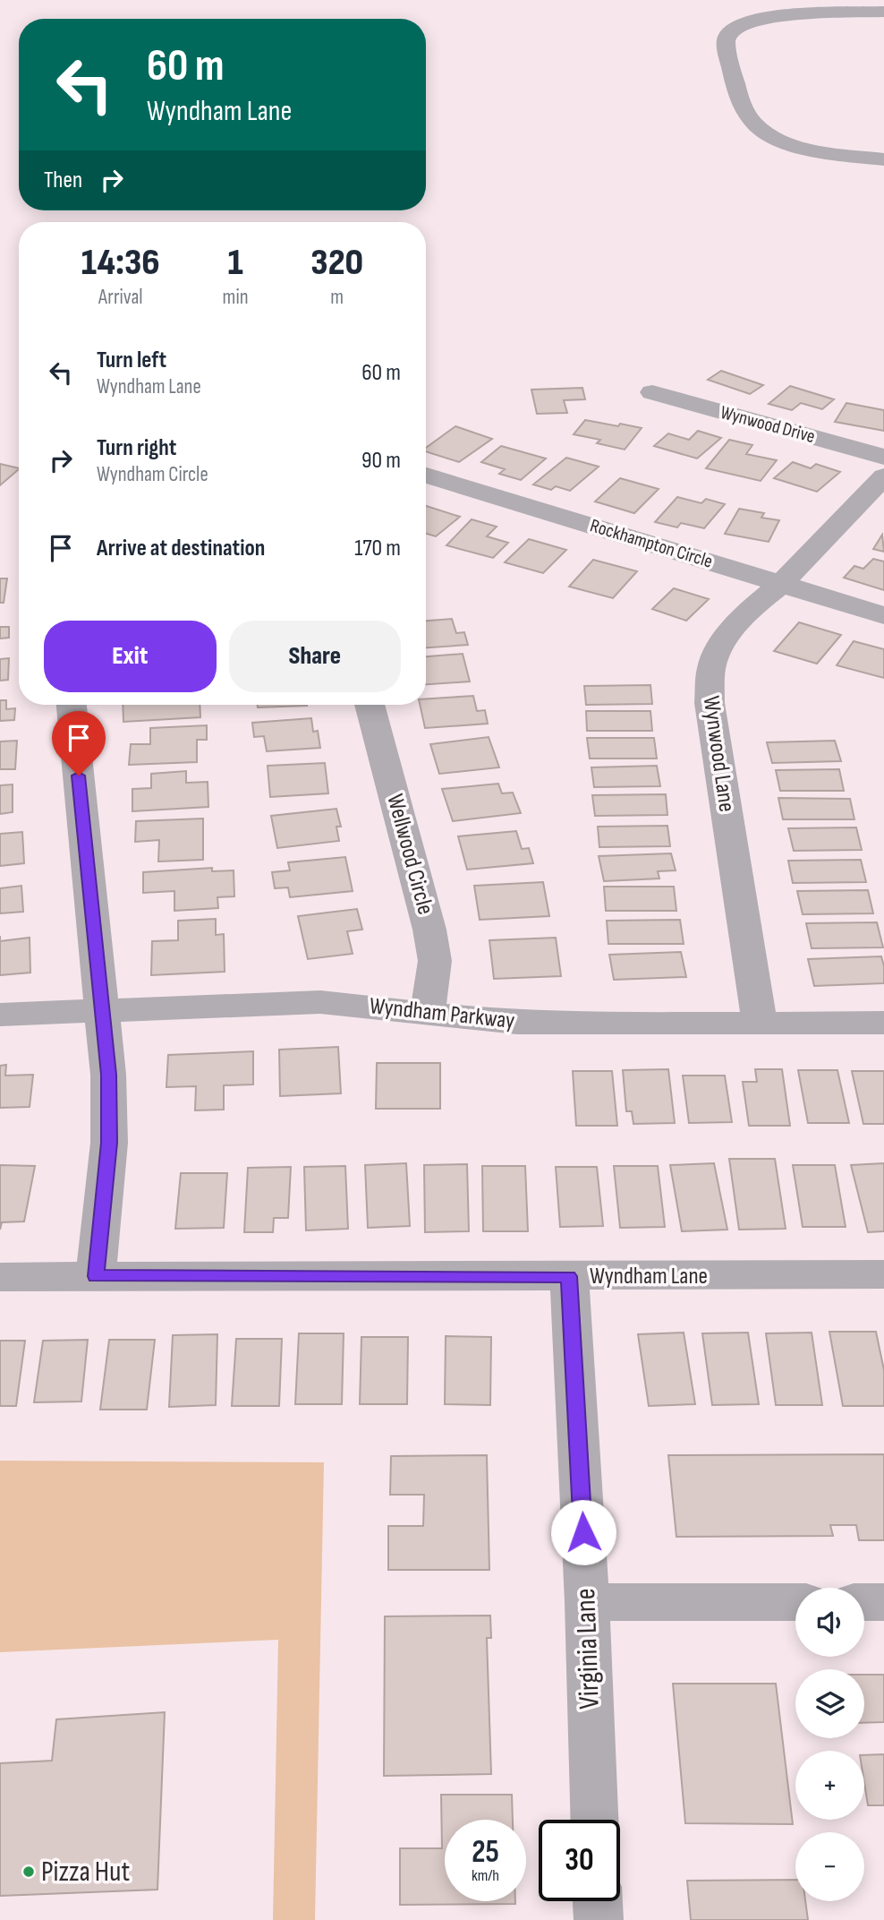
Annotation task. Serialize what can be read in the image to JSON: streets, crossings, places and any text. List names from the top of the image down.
{
  "streets": {
    "street": [
      "Wynwood Drive",
      "Rockhampton Circle",
      "Wynwood Lane",
      "Wellwood Circle",
      "Wyndham Parkway",
      "Wyndham Lane",
      "Virginia Lane"
    ]
  },
  "crossings": [
    ["Rockhampton Circle", "Wynwood Lane"],
    ["Wynwood Lane", "Wyndham Parkway"],
    ["Wellwood Circle", "Wyndham Parkway"],
    ["Wyndham Lane", "Virginia Lane"]
  ],
  "places": ["Pizza Hut"],
  "page": {
    "turn": ["60 m", "Wyndham Lane"],
    "then": "Then",
    "eta": [
      "14:36",
      "Arrival",
      "1",
      "min",
      "320",
      "m"
    ],
    "list": [
      {
        "name": "Turn left",
        "note": "Wyndham Lane",
        "value": "60 m"
      },
      {
        "name": "Turn right",
        "note": "Wyndham Circle",
        "value": "90 m"
      },
      {
        "name": "Arrive at destination",
        "value": "170 m"
      }
    ],
    "buttons": ["Exit", "Share"],
    "map_buttons": ["+", "−"],
    "speed": "25 km/h",
    "limit": "30"
  }
}
